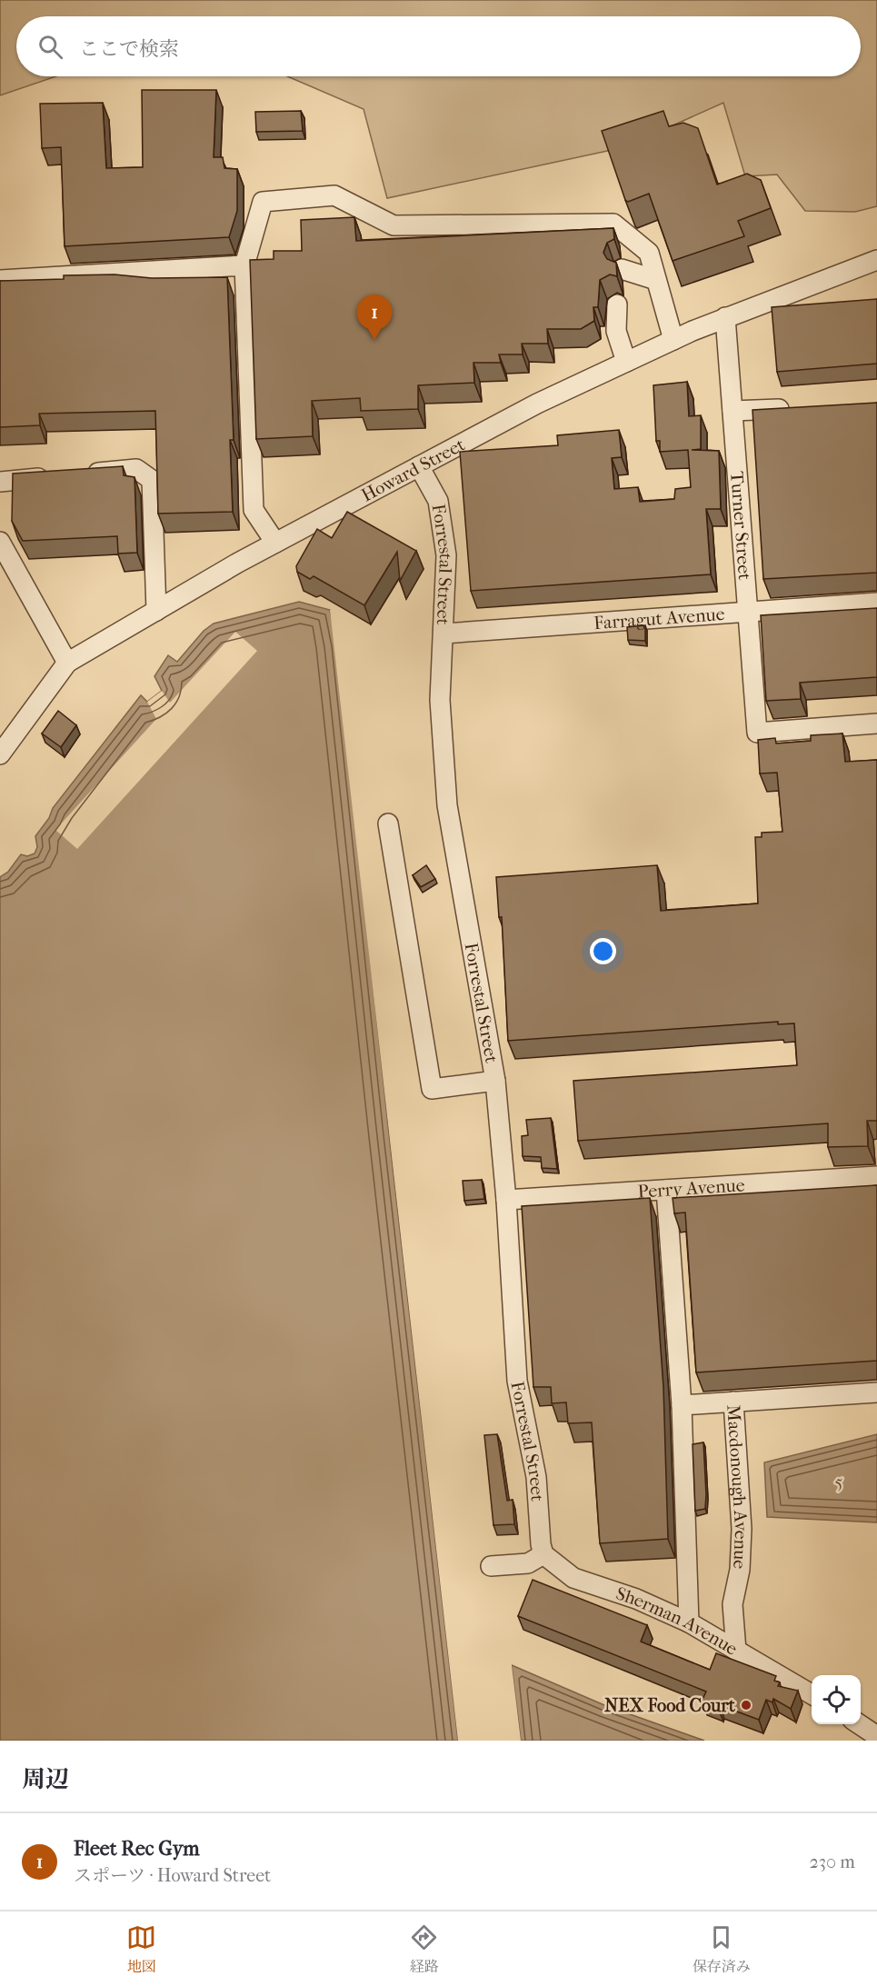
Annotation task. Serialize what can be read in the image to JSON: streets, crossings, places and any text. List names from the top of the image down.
{
  "streets": {
    "street": [
      "Howard Street",
      "Turner Street",
      "Forrestal Street",
      "Farragut Avenue",
      "Perry Avenue",
      "Macdonough Avenue",
      "Sherman Avenue"
    ]
  },
  "crossings": [
    ["Howard Street", "Turner Street"],
    ["Howard Street", "Forrestal Street"],
    ["Turner Street", "Farragut Avenue"],
    ["Forrestal Street", "Farragut Avenue"],
    ["Forrestal Street", "Perry Avenue"],
    ["Forrestal Street", "Sherman Avenue"],
    ["Macdonough Avenue", "Sherman Avenue"]
  ],
  "water": ["5"],
  "places": ["NEX Food Court"],
  "page": {
    "search": "ここで検索",
    "pins": "1",
    "heading": "周辺",
    "list": [
      {
        "mark": "1",
        "name": "Fleet Rec Gym",
        "note": "スポーツ · Howard Street",
        "value": "230 m"
      }
    ],
    "nav": ["地図", "経路", "保存済み"]
  }
}
